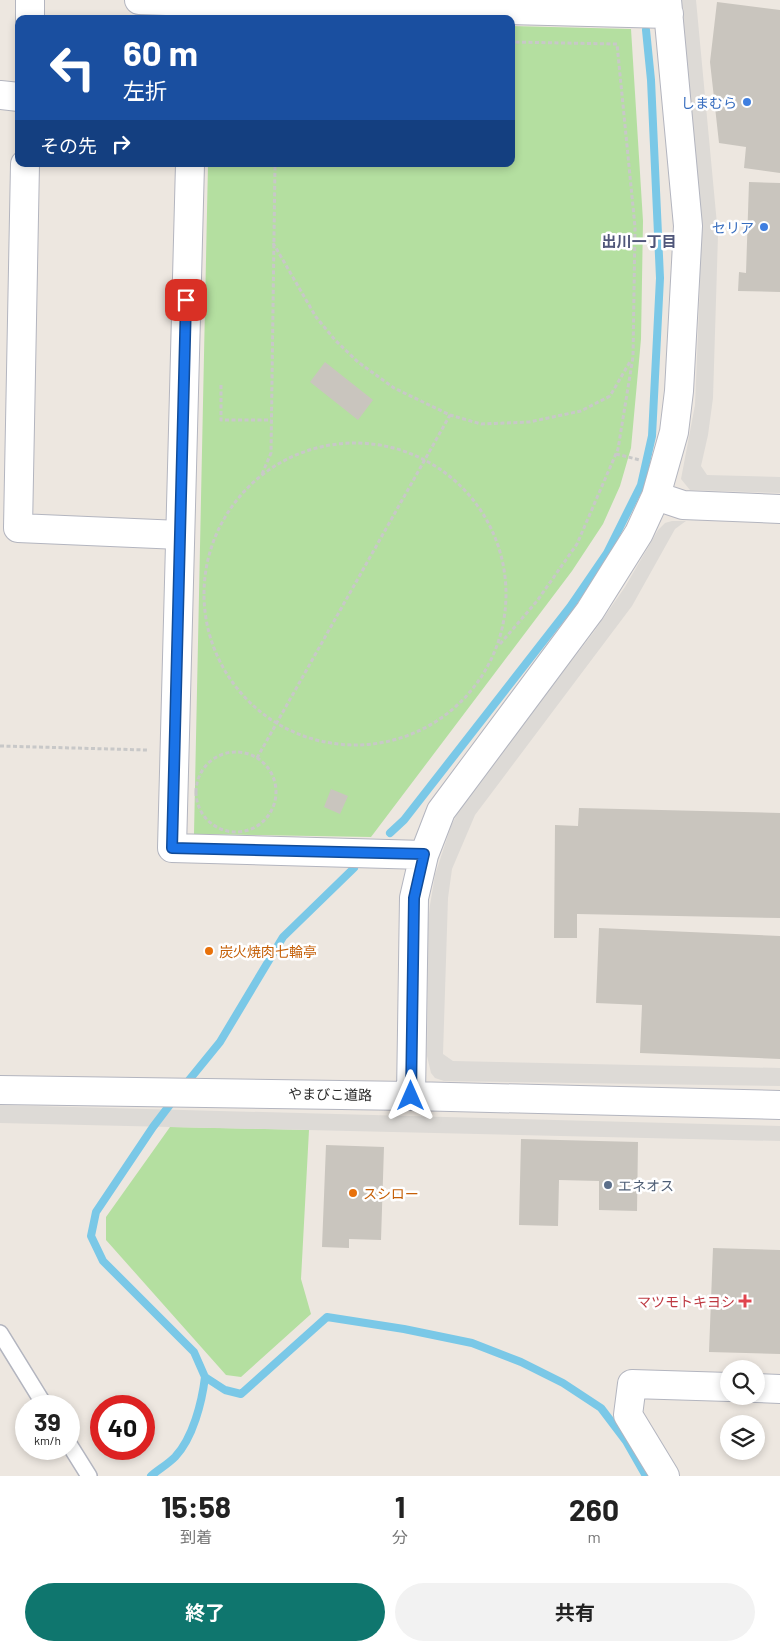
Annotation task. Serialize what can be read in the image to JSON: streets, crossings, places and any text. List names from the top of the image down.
{
  "streets": {
    "street": ["やまびこ道路"]
  },
  "districts": ["出川一丁目"],
  "places": {
    "other": [
      "しまむら",
      "セリア",
      "炭火焼肉七輪亭",
      "エネオス",
      "スシロー"
    ],
    "health": ["マツモトキヨシ"]
  },
  "page": {
    "turn": ["60 m", "左折"],
    "then": "その先",
    "speed": "39 km/h",
    "limit": "40",
    "eta": [
      "15:58",
      "到着",
      "1",
      "分",
      "260",
      "m"
    ],
    "buttons": ["終了", "共有"]
  }
}
